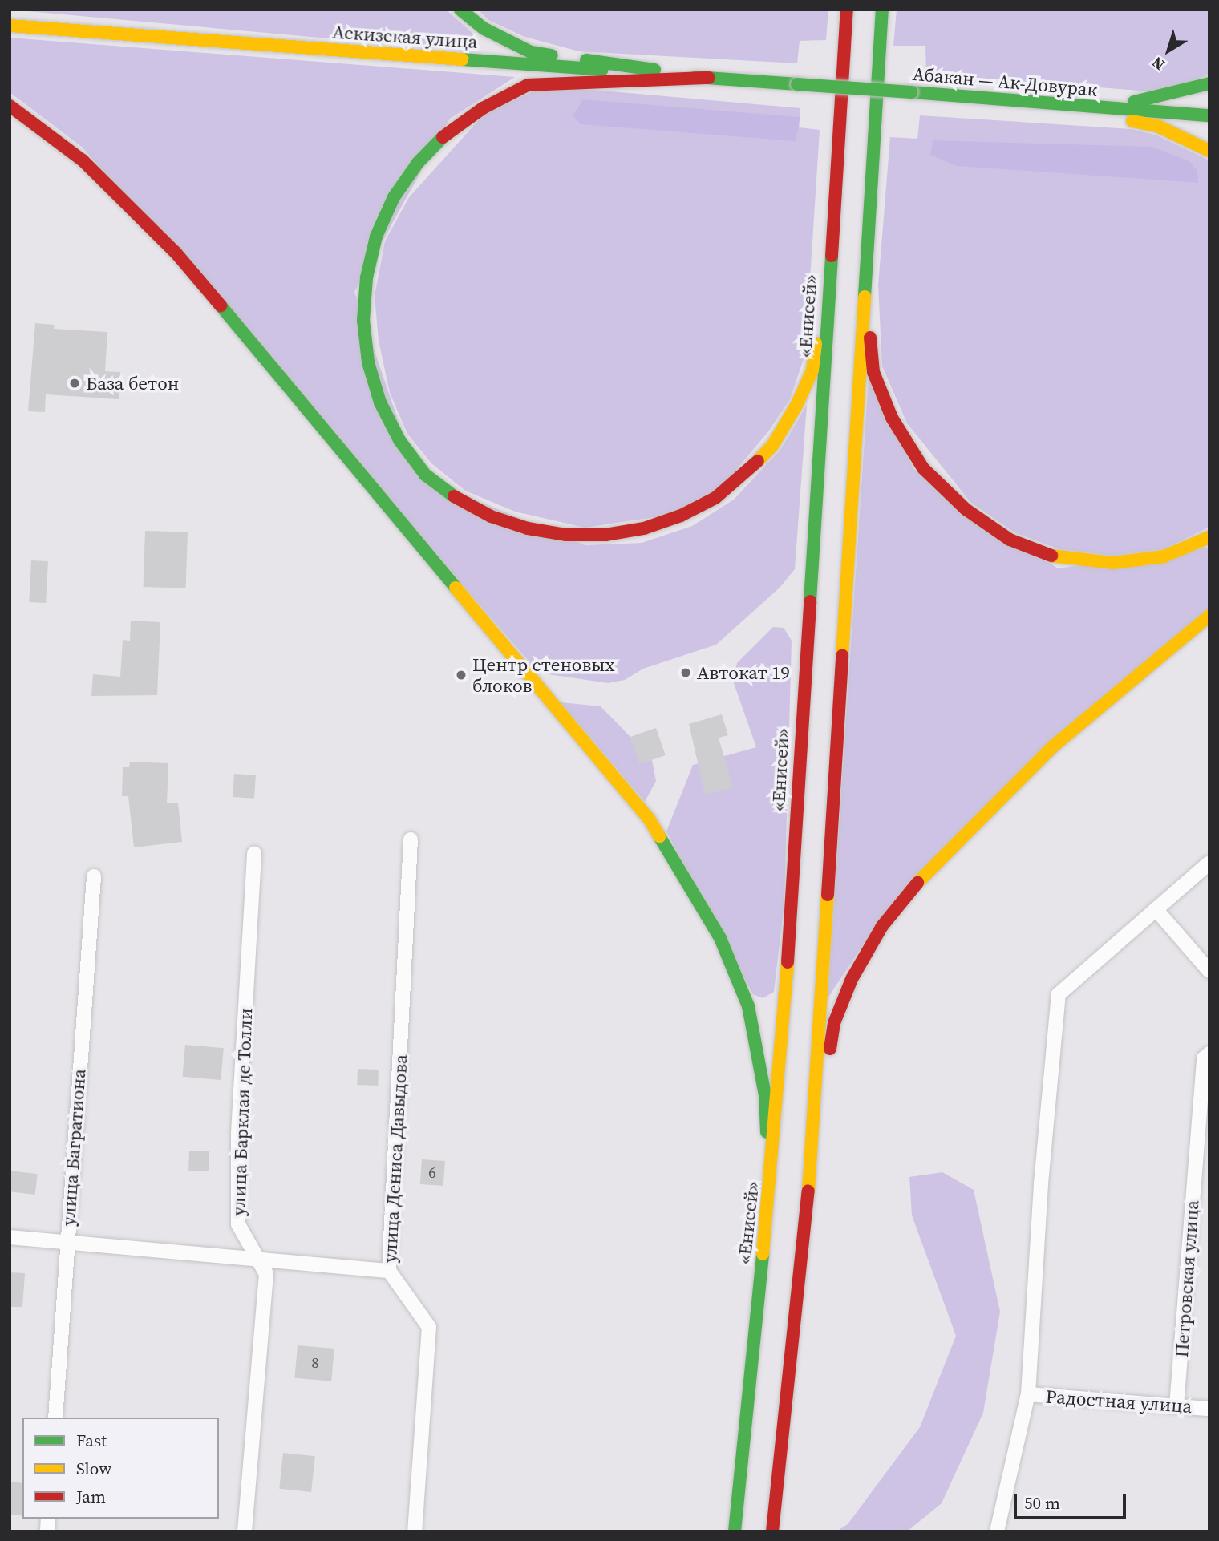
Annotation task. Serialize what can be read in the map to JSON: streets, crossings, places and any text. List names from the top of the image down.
{
  "streets": {
    "main road": ["Аскизская улица", "Абакан — Ак-Довурак", "«Енисей»"],
    "street": [
      "улица Барклая де Толли",
      "улица Багратиона",
      "улица Дениса Давыдова",
      "Петровская улица",
      "Радостная улица"
    ]
  },
  "crossings": [
    ["Аскизская улица", "Абакан — Ак-Довурак"],
    ["Петровская улица", "Радостная улица"]
  ],
  "places": ["База бетон", "Автокат 19", "Центр стеновых блоков"],
  "house_numbers": ["6", "8"],
  "legend": ["Fast", "Slow", "Jam"],
  "scale_bar": "50 m",
  "north": "bottom left"
}
